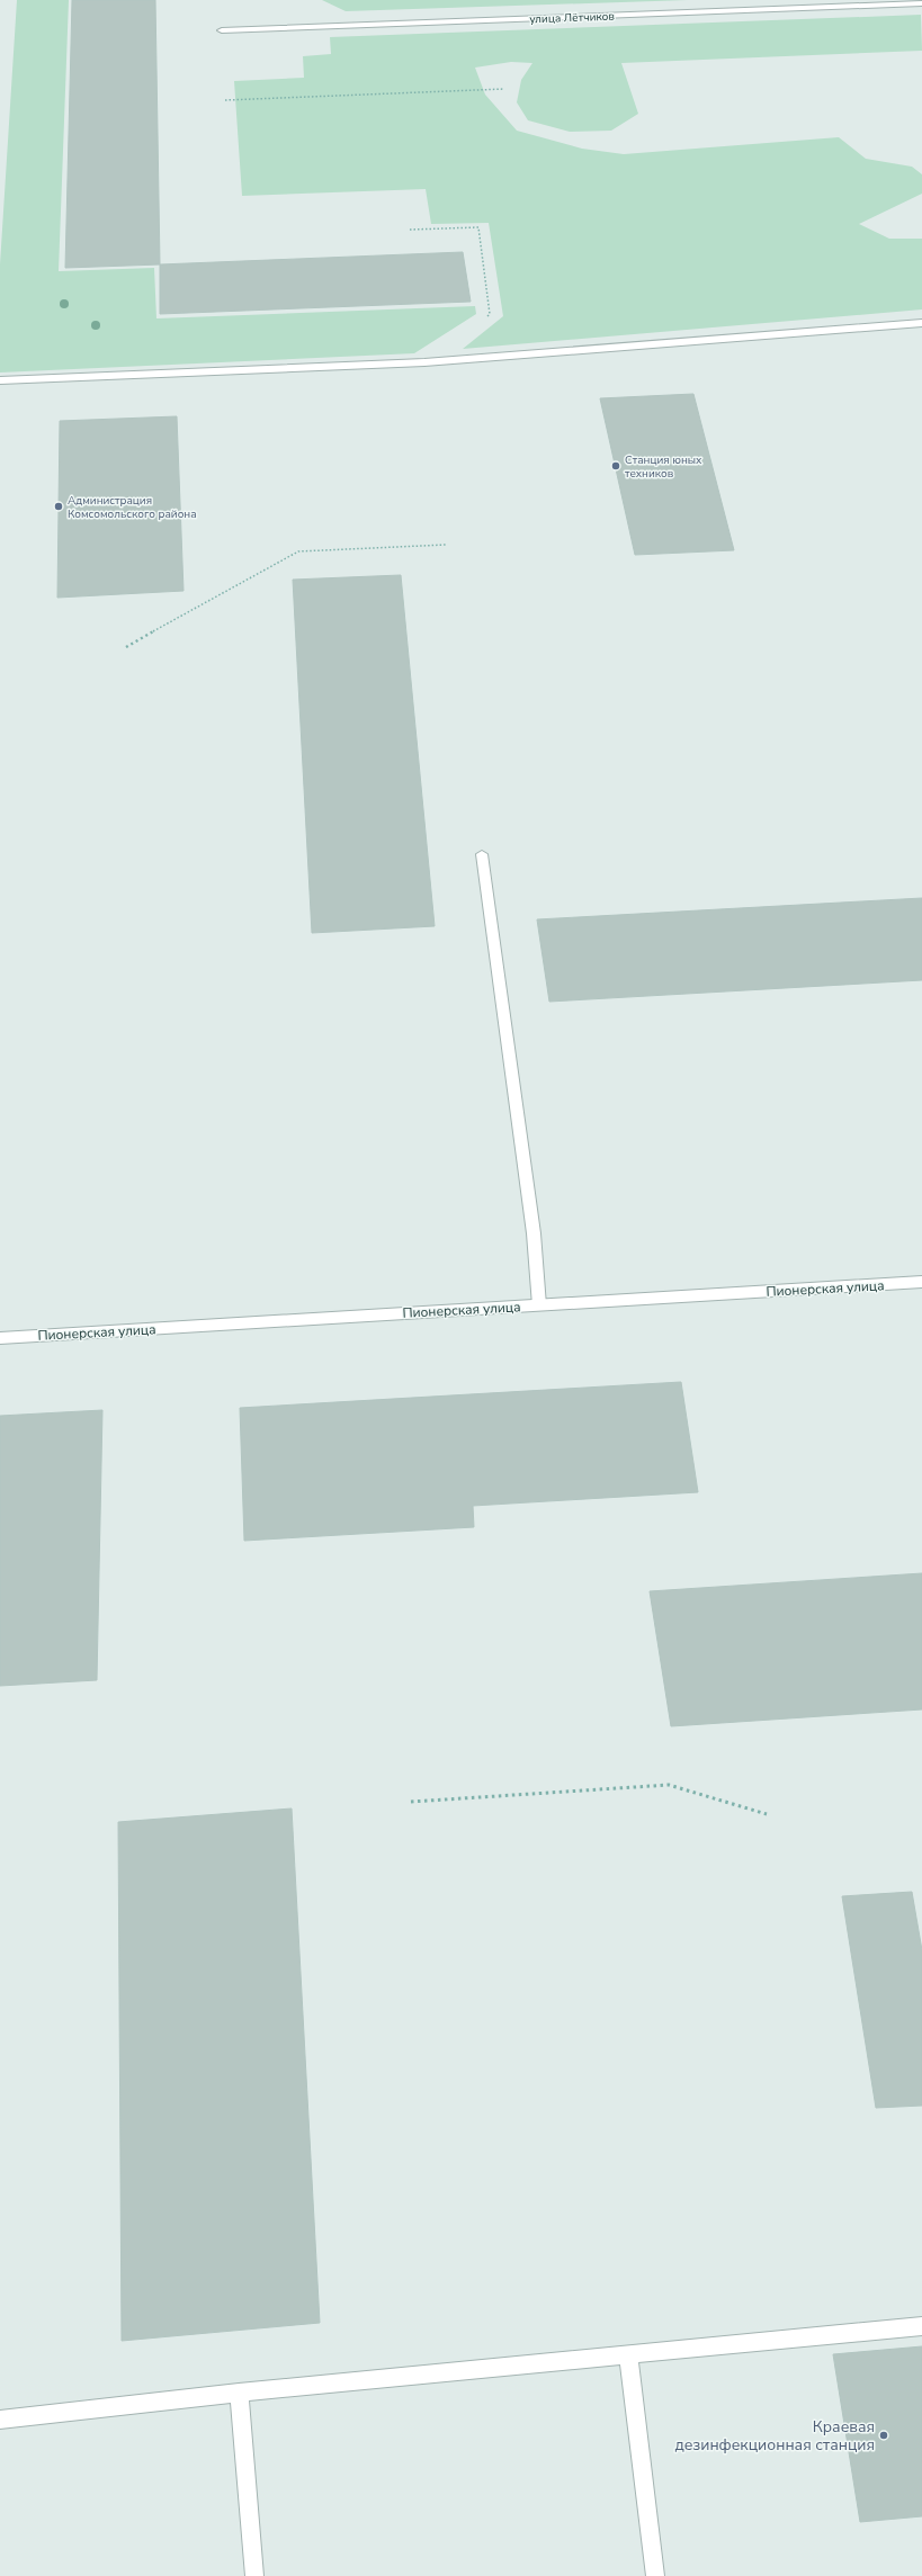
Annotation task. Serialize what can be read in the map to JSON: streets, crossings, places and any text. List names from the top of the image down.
{
  "streets": {
    "street": ["улица Лётчиков", "Пионерская улица"]
  },
  "places": ["Станция юных техников", "Администрация Комсомольского района", "Краевая дезинфекционная станция"]
}
